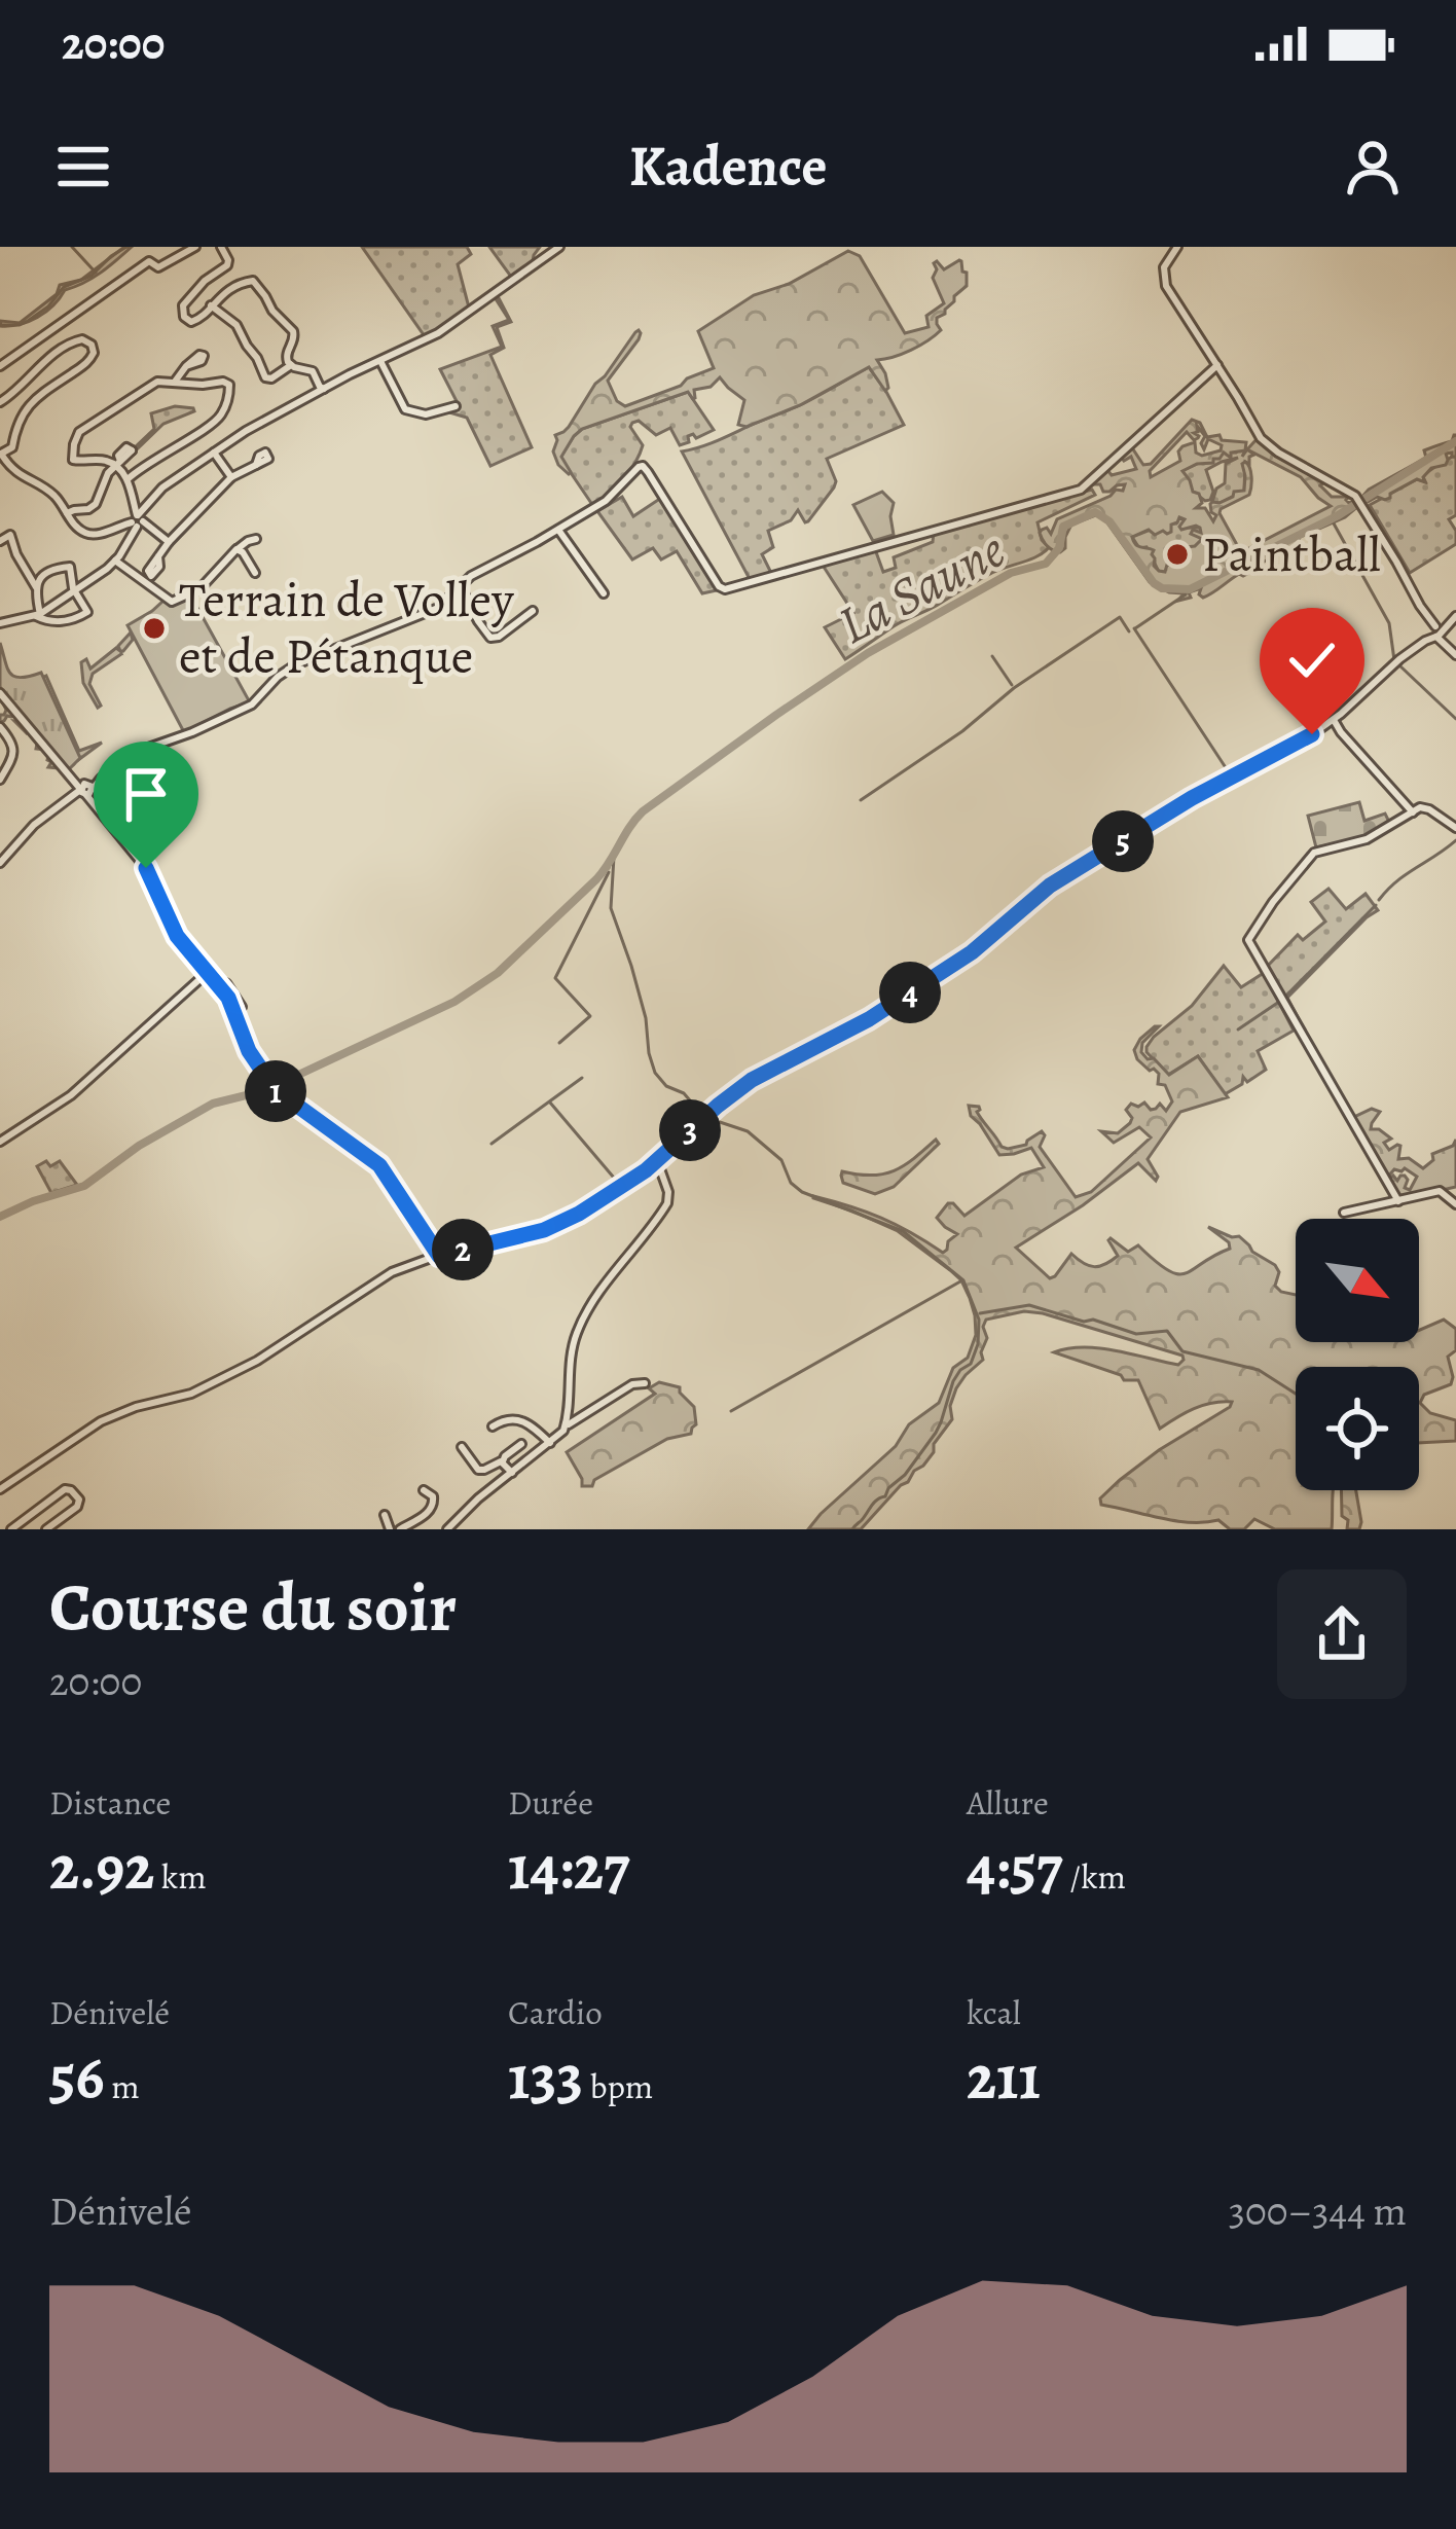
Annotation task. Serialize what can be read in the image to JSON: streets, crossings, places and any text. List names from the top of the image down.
{
  "water": ["La Saune"],
  "places": ["Paintball", "Terrain de Volley et de Pétanque"],
  "north": "bottom right",
  "page": {
    "status": "20:00",
    "header": "Kadence",
    "pins": [
      "5",
      "4",
      "1",
      "3",
      "2"
    ],
    "heading": ["Course du soir", "20:00"],
    "stats": [
      ["Distance", "2.92 km"],
      ["Durée", "14:27"],
      ["Allure", "4:57 /km"],
      ["Dénivelé", "56 m"],
      ["Cardio", "133 bpm"],
      ["kcal", "211"]
    ],
    "chart": ["Dénivelé", "300–344 m"]
  }
}
